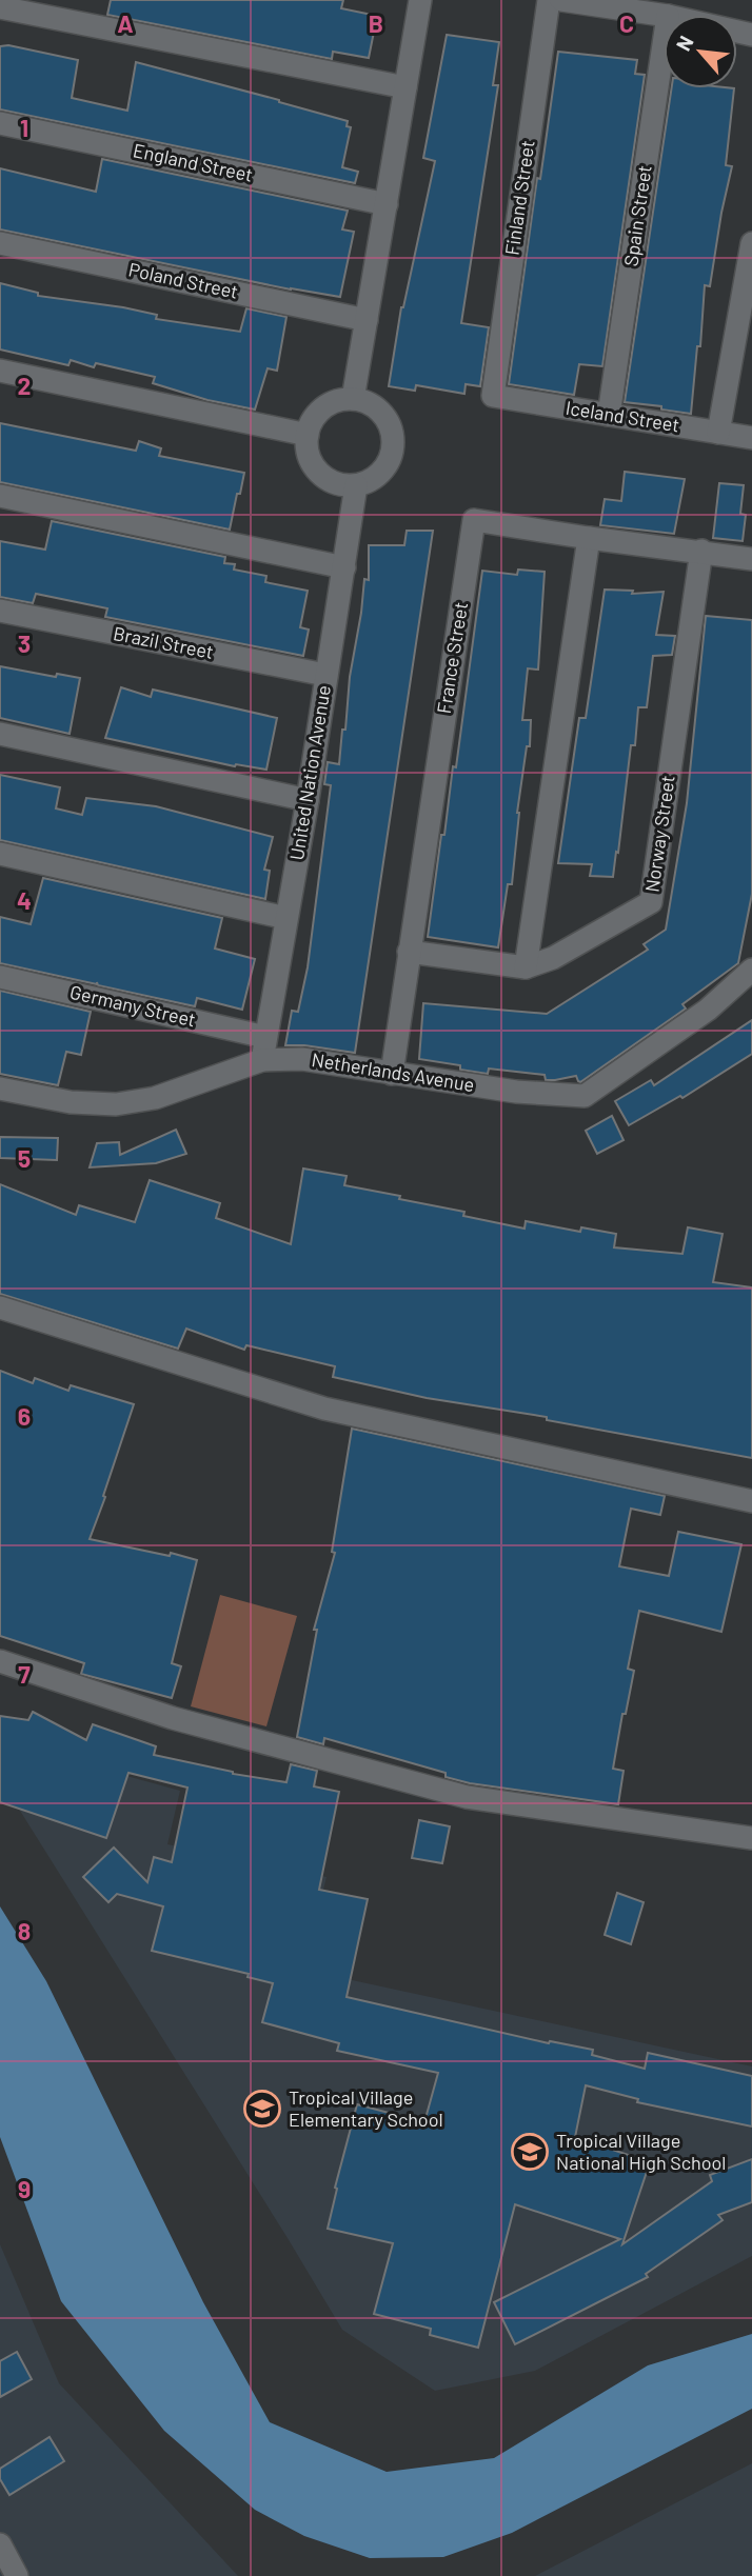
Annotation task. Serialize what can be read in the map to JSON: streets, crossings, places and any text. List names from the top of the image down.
{
  "streets": {
    "street": [
      "England Street",
      "Finland Street",
      "Spain Street",
      "Poland Street",
      "Iceland Street",
      "Brazil Street",
      "France Street",
      "United Nation Avenue",
      "Norway Street",
      "Germany Street",
      "Netherlands Avenue"
    ]
  },
  "crossings": [
    ["Finland Street", "Iceland Street"],
    ["Spain Street", "Iceland Street"],
    ["Brazil Street", "United Nation Avenue"],
    ["France Street", "Norway Street"],
    ["France Street", "Netherlands Avenue"],
    ["United Nation Avenue", "Germany Street"],
    ["United Nation Avenue", "Netherlands Avenue"]
  ],
  "places": {
    "school or university": ["Tropical Village Elementary School", "Tropical Village National High School"]
  },
  "north": "top left",
  "grid": {
    "columns": ["A", "B", "C"],
    "rows": [
      "1",
      "2",
      "3",
      "4",
      "5",
      "6",
      "7",
      "8",
      "9"
    ]
  }
}
